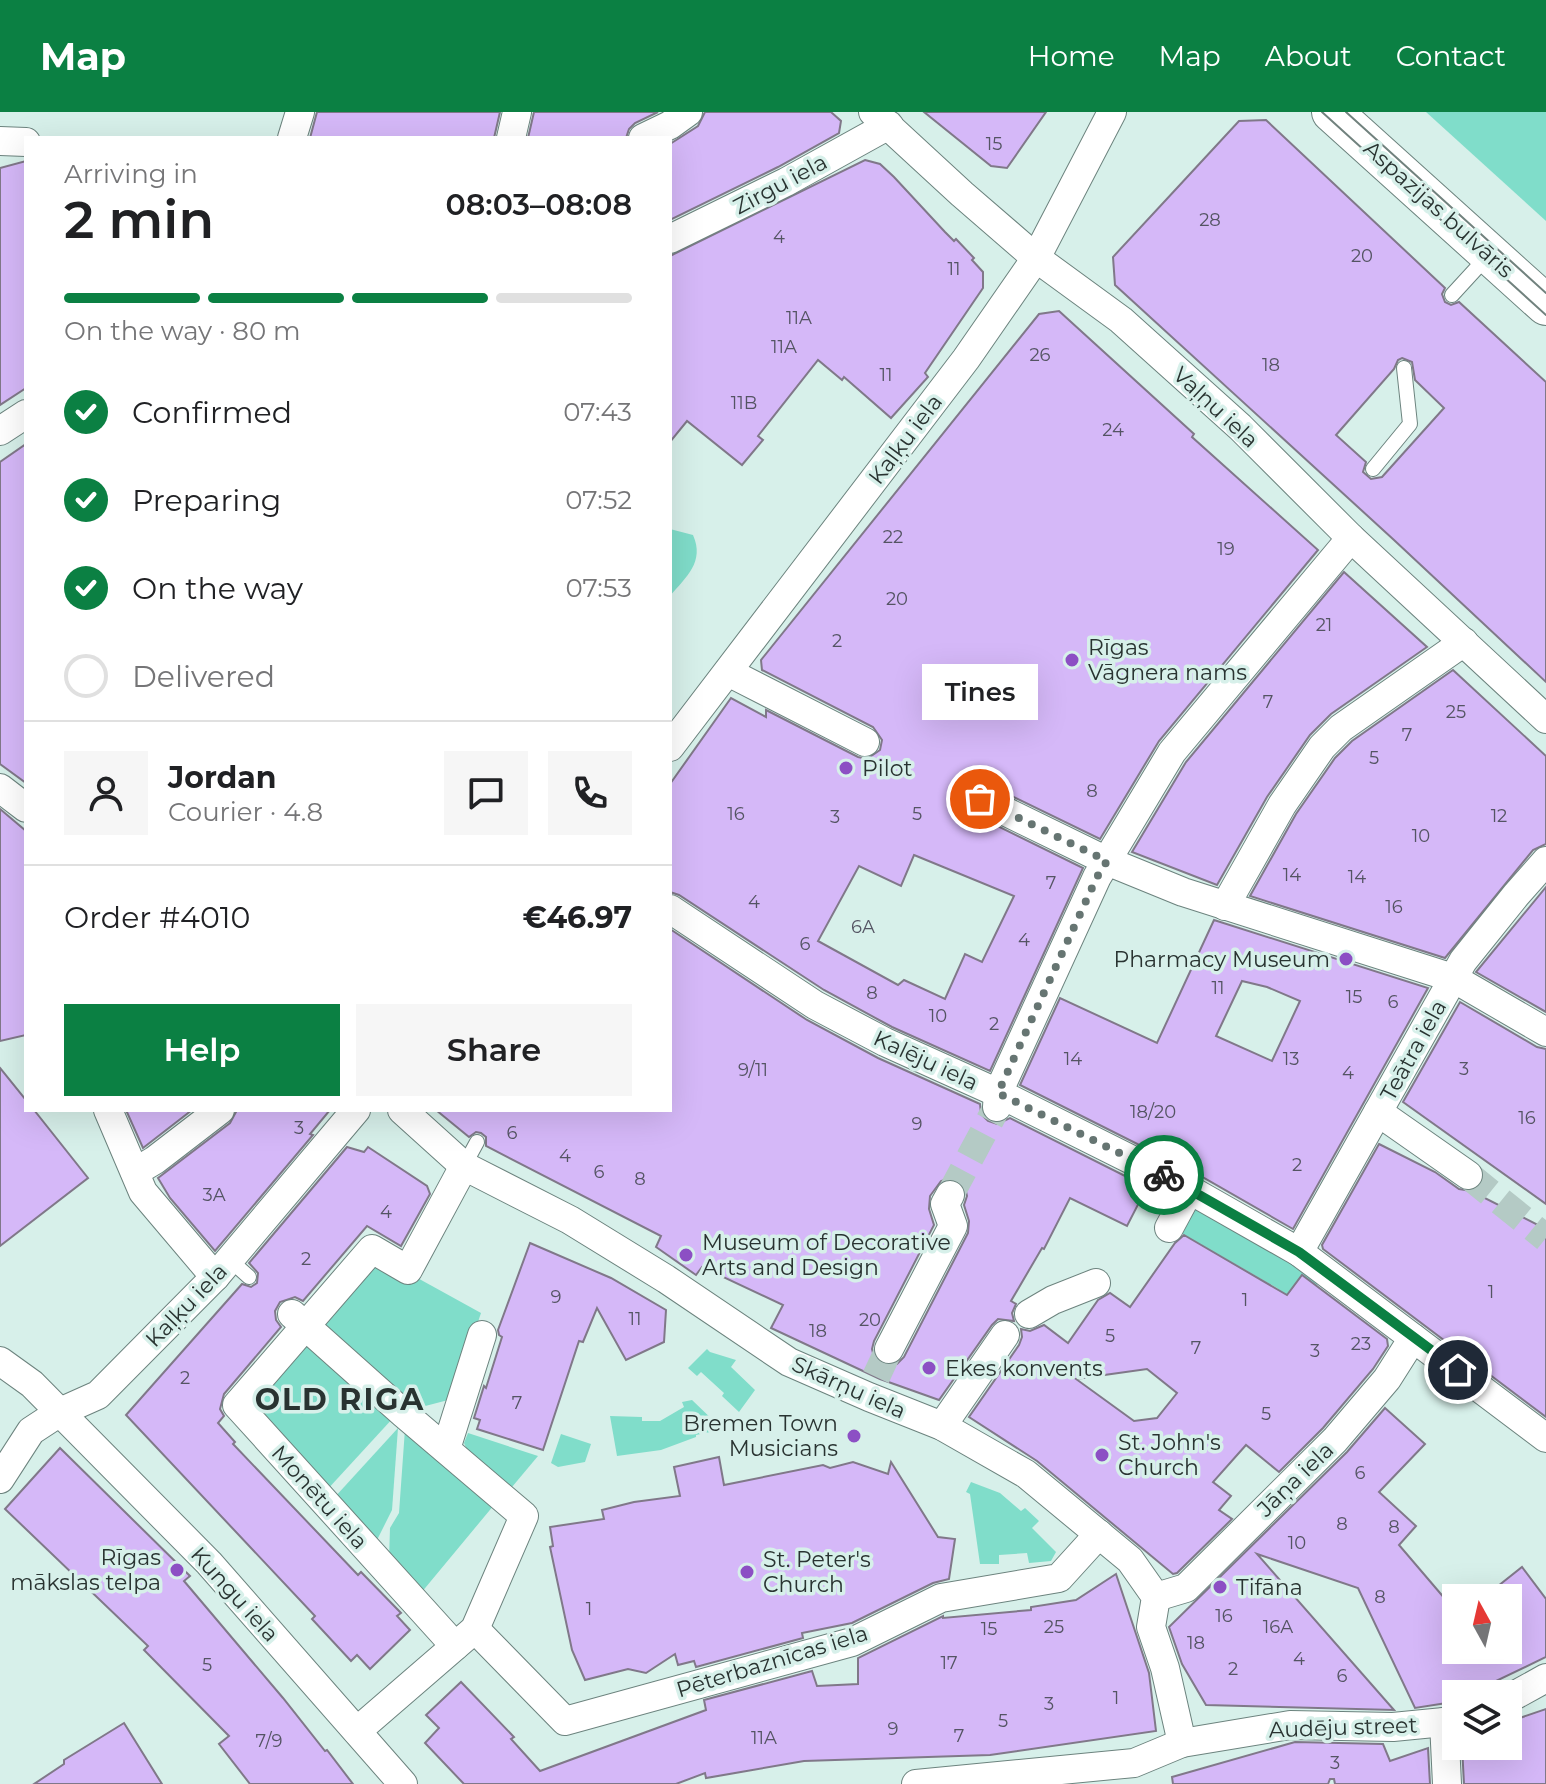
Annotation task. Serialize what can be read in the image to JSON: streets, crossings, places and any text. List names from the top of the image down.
{
  "streets": {
    "street": [
      "Zirgu iela",
      "Aspazijas bulvāris",
      "Vaļņu iela",
      "Kaļķu iela",
      "Teātra iela",
      "Kalēju iela",
      "Skārņu iela",
      "Jāņa iela",
      "Monētu iela",
      "Kungu iela",
      "Pēterbaznīcas iela",
      "Audēju street"
    ]
  },
  "crossings": [
    ["Zirgu iela", "Vaļņu iela"],
    ["Vaļņu iela", "Kaļķu iela"],
    ["Kaļķu iela", "Kungu iela"],
    ["Teātra iela", "Kalēju iela"],
    ["Kalēju iela", "Jāņa iela"],
    ["Skārņu iela", "Jāņa iela"],
    ["Skārņu iela", "Monētu iela"],
    ["Skārņu iela", "Pēterbaznīcas iela"],
    ["Monētu iela", "Pēterbaznīcas iela"]
  ],
  "districts": ["OLD RIGA"],
  "places": [
    "Rīgas Vāgnera nams",
    "Pilot",
    "Tines",
    "Pharmacy Museum",
    "Museum of Decorative Arts and Design",
    "Ekes konvents",
    "Bremen Town Musicians",
    "St. John's Church",
    "Rīgas mākslas telpa",
    "St. Peter's Church",
    "Tifāna"
  ],
  "house_numbers": [
    "15",
    "28",
    "4",
    "20",
    "11",
    "11A",
    "11A",
    "26",
    "18",
    "11",
    "11B",
    "24",
    "22",
    "19",
    "20",
    "21",
    "2",
    "7",
    "25",
    "7",
    "5",
    "8",
    "16",
    "5",
    "12",
    "3",
    "10",
    "14",
    "14",
    "7",
    "4",
    "16",
    "6A",
    "4",
    "6",
    "11",
    "8",
    "15",
    "6",
    "10",
    "2",
    "14",
    "13",
    "3",
    "9/11",
    "4",
    "18/20",
    "16",
    "9",
    "3",
    "6",
    "4",
    "2",
    "6",
    "8",
    "3A",
    "4",
    "2",
    "1",
    "9",
    "1",
    "11",
    "20",
    "18",
    "5",
    "23",
    "7",
    "3",
    "2",
    "7",
    "5",
    "6",
    "8",
    "8",
    "10",
    "8",
    "1",
    "16",
    "25",
    "16A",
    "15",
    "18",
    "4",
    "17",
    "5",
    "2",
    "6",
    "1",
    "3",
    "5",
    "9",
    "7",
    "11A",
    "7/9",
    "3"
  ],
  "north": "top",
  "page": {
    "header": "Map",
    "nav": [
      "Home",
      "Map",
      "About",
      "Contact"
    ],
    "heading": ["2 min", "Arriving in", "08:03–08:08"],
    "panel": [
      "Jordan",
      "Courier · 4.8",
      "Order #4010",
      "€46.97"
    ],
    "bar": "On the way · 80 m",
    "list": [
      ["Confirmed", "07:43"],
      ["Preparing", "07:52"],
      ["On the way", "07:53"],
      "Delivered"
    ],
    "bubble": "Tines",
    "buttons": ["Help", "Share"]
  }
}
